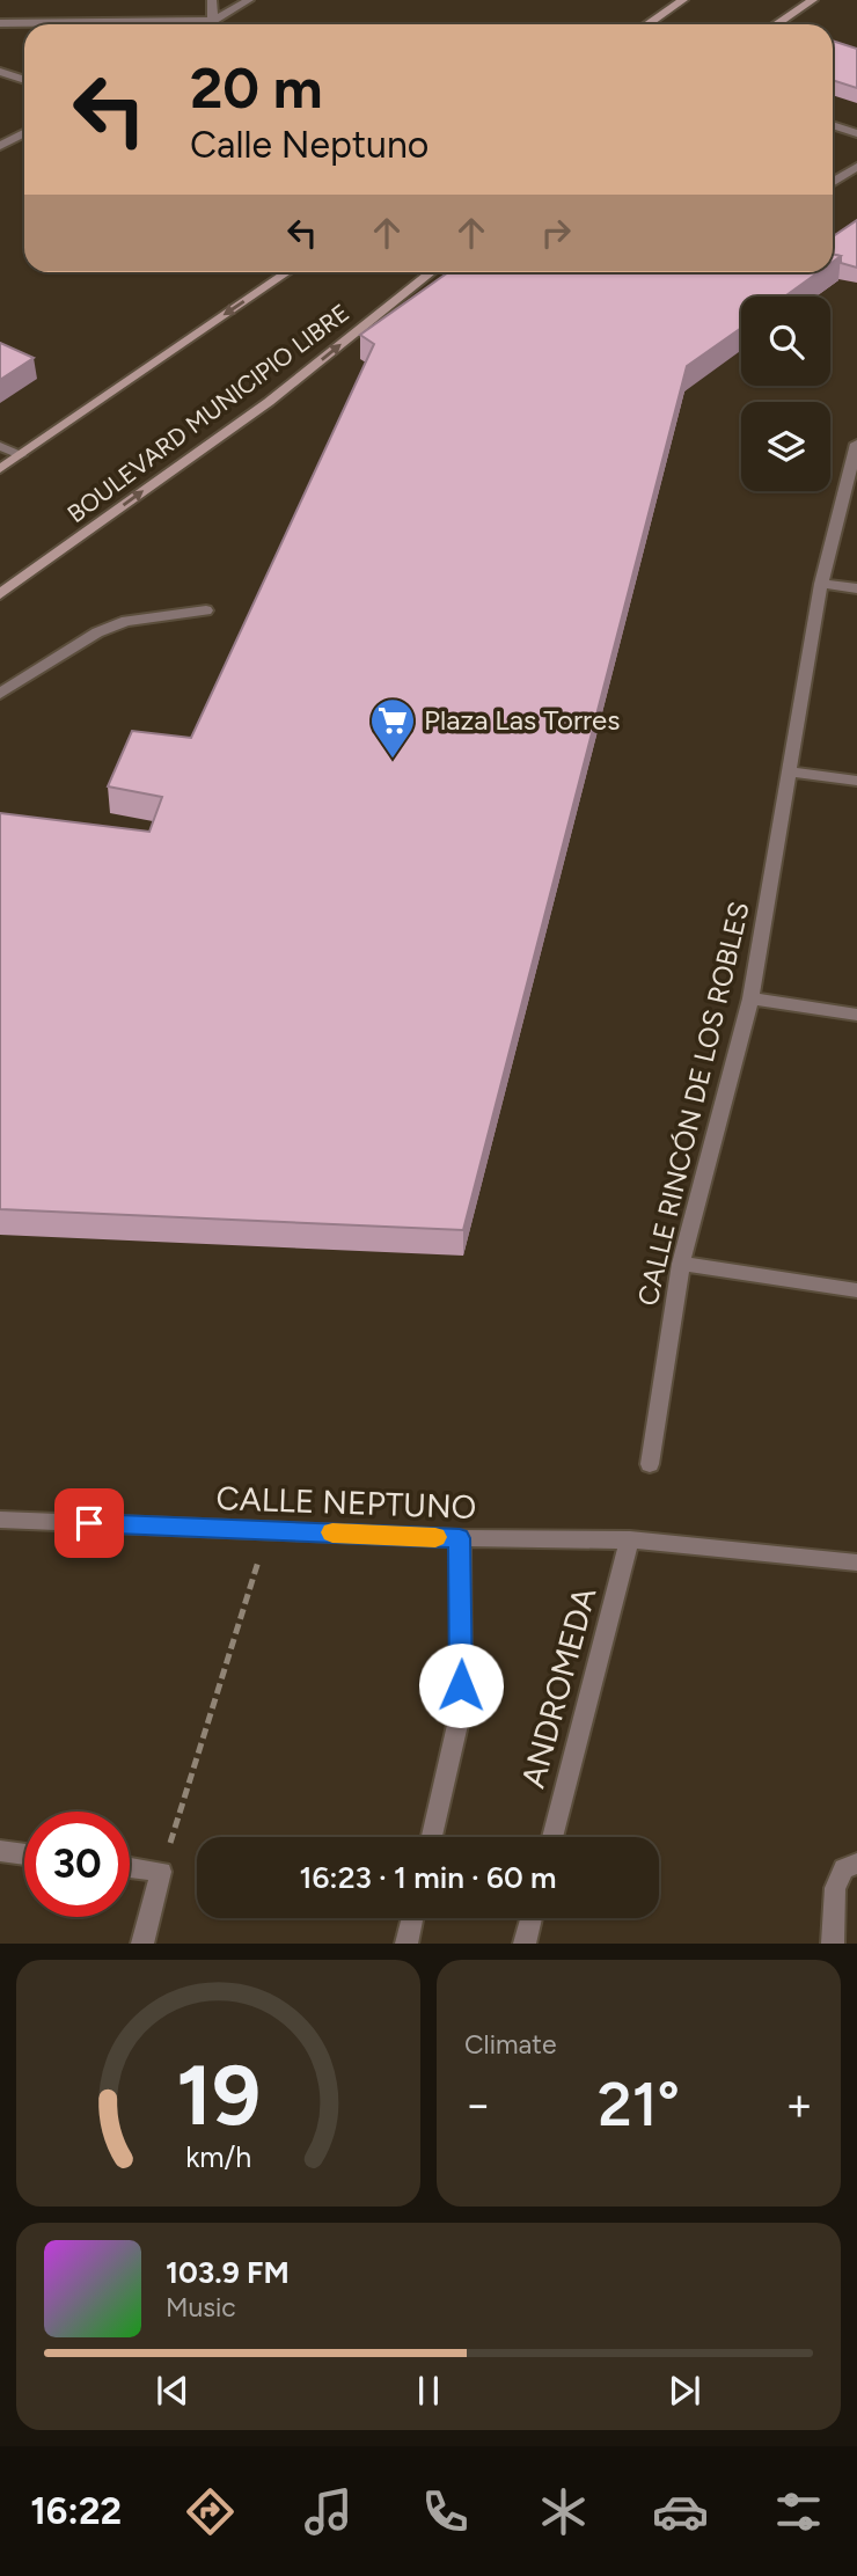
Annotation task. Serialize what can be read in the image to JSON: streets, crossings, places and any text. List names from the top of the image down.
{
  "streets": {
    "main road": ["BOULEVARD MUNICIPIO LIBRE"],
    "street": ["CALLE RINCÓN DE LOS ROBLES", "CALLE NEPTUNO", "ANDROMEDA"]
  },
  "crossings": [
    ["CALLE NEPTUNO", "ANDROMEDA"]
  ],
  "places": {
    "supermarket": ["Plaza Las Torres"]
  },
  "page": {
    "turn": ["20 m", "Calle Neptuno"],
    "limit": "30",
    "trip": "16:23 · 1 min · 60 m",
    "tile": "Climate",
    "heat": ["−", "21°", "+"],
    "song": ["103.9 FM", "Music"],
    "tabs": "16:22",
    "gauge": ["19", "km/h"]
  }
}
